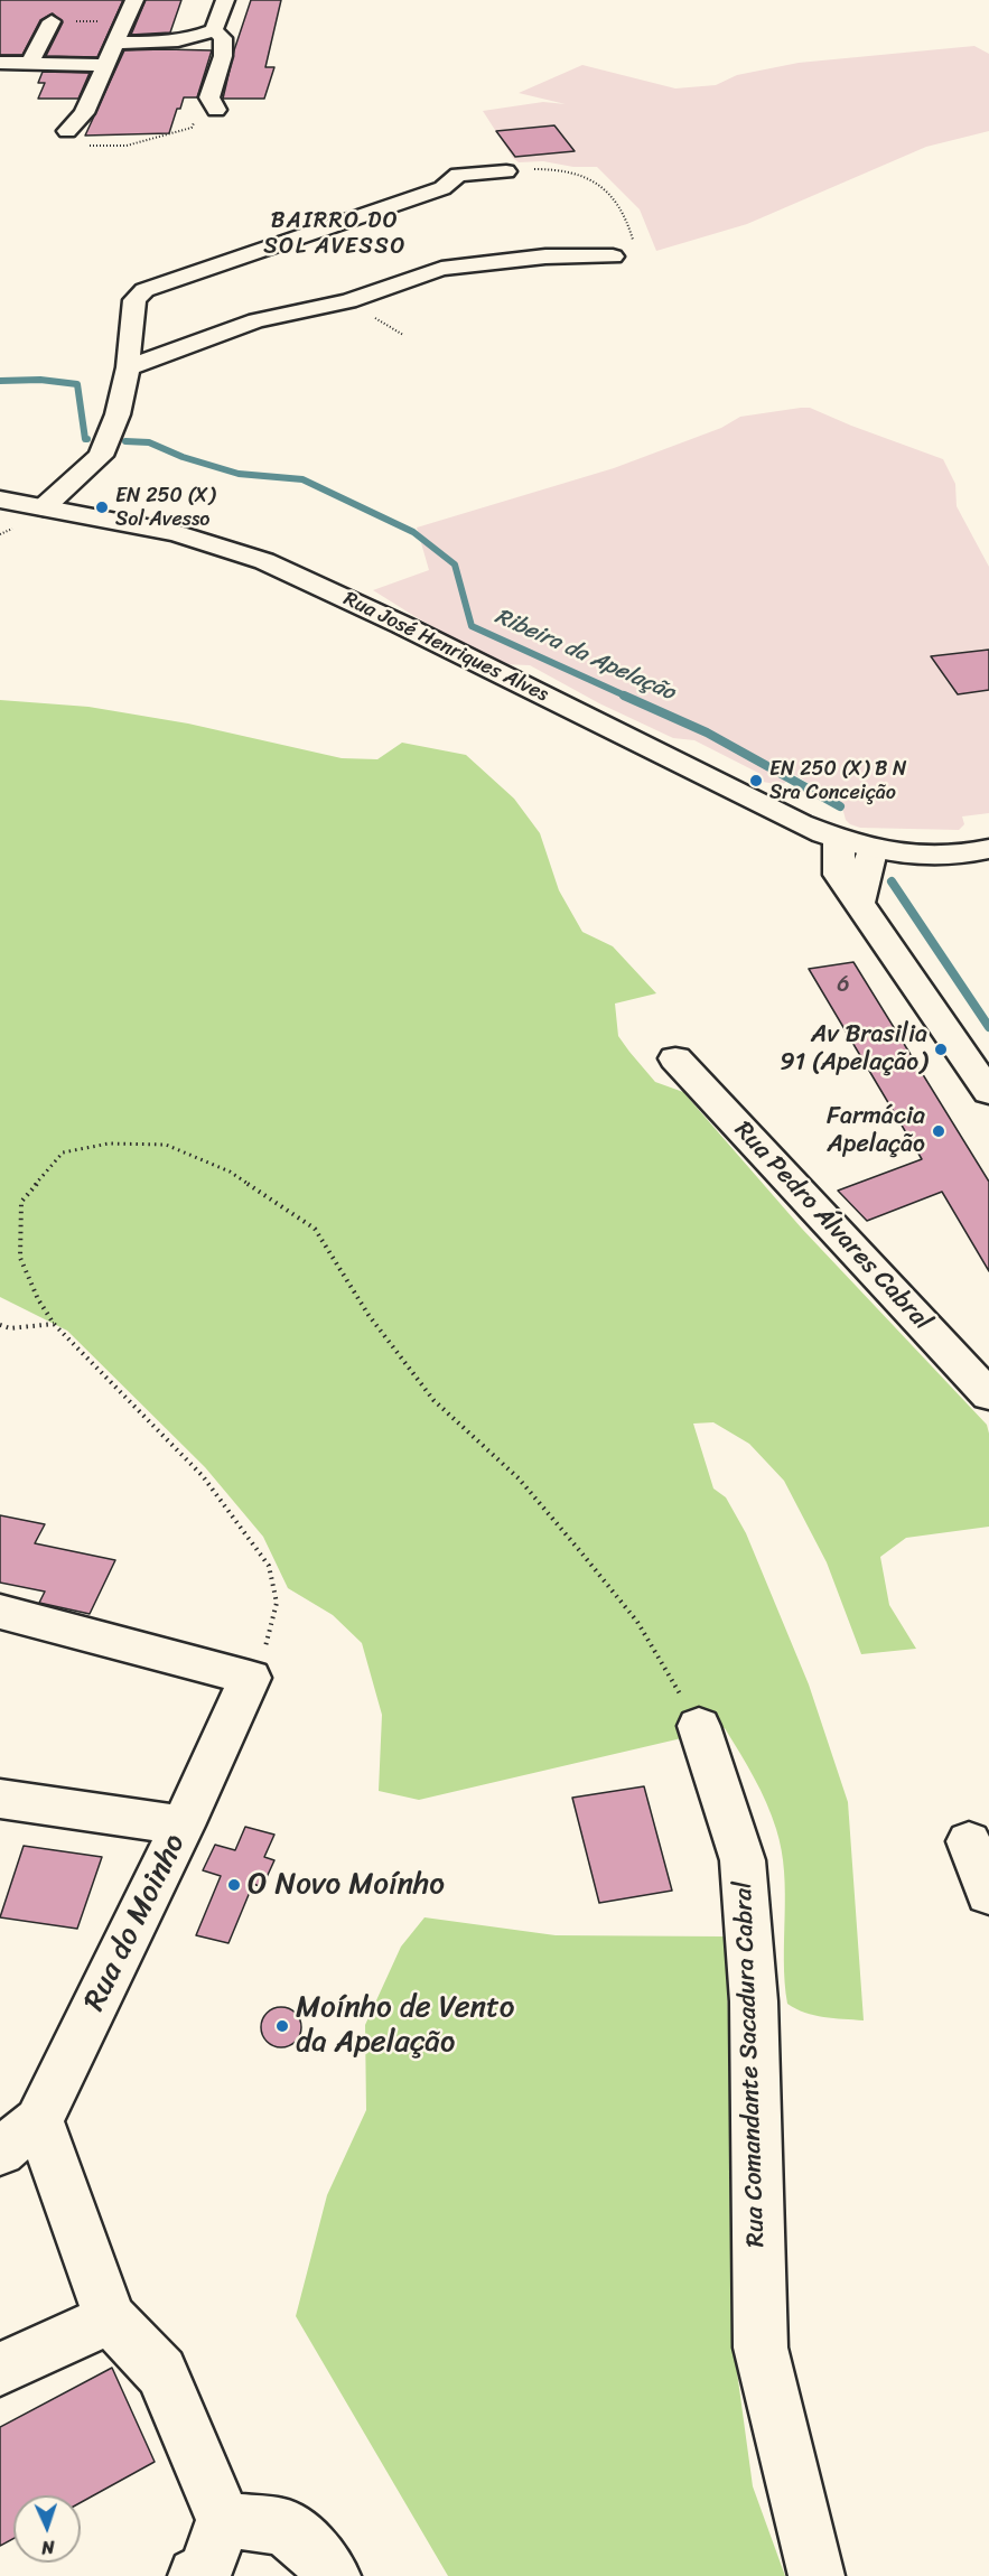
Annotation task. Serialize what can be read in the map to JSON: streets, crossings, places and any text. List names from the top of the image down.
{
  "streets": {
    "street": [
      "Rua José Henriques Alves",
      "Rua Pedro Álvares Cabral",
      "Rua do Moinho",
      "Rua Comandante Sacadura Cabral"
    ]
  },
  "districts": ["BAIRRO DO SOL AVESSO"],
  "water": ["Ribeira da Apelação"],
  "places": [
    "EN 250 (X) Sol Avesso",
    "EN 250 (X) B N Sra Conceição",
    "Av Brasilia 91 (Apelação)",
    "Farmácia Apelação",
    "O Novo Moínho",
    "Moínho de Vento da Apelação"
  ],
  "house_numbers": ["6"],
  "north": "bottom"
}
